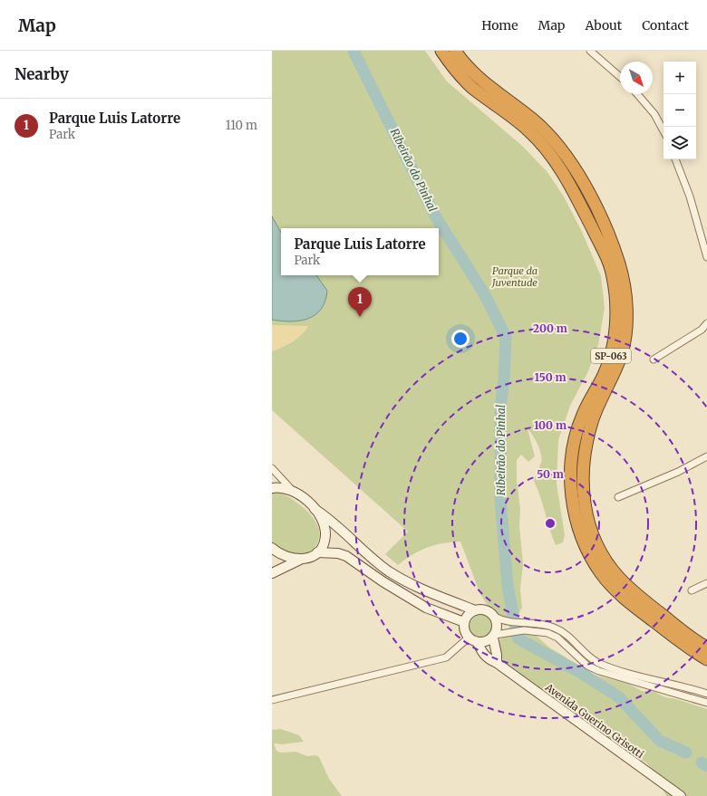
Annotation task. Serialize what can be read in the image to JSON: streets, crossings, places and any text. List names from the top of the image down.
{
  "streets": {
    "highway": ["SP-063"],
    "main road": ["Avenida Guerino Grisotti"]
  },
  "water": ["Ribeirão do Pinhal"],
  "parks": ["Parque da Juventude"],
  "north": "bottom right",
  "page": {
    "header": "Map",
    "nav": [
      "Home",
      "Map",
      "About",
      "Contact"
    ],
    "heading": "Nearby",
    "map_buttons": ["+", "−"],
    "list": [
      {
        "mark": "1",
        "name": "Parque Luis Latorre",
        "note": "Park",
        "value": "110 m"
      }
    ],
    "popup": ["Parque Luis Latorre", "Park"],
    "pins": "1"
  },
  "rings": [
    "200 m",
    "150 m",
    "100 m",
    "50 m"
  ]
}
